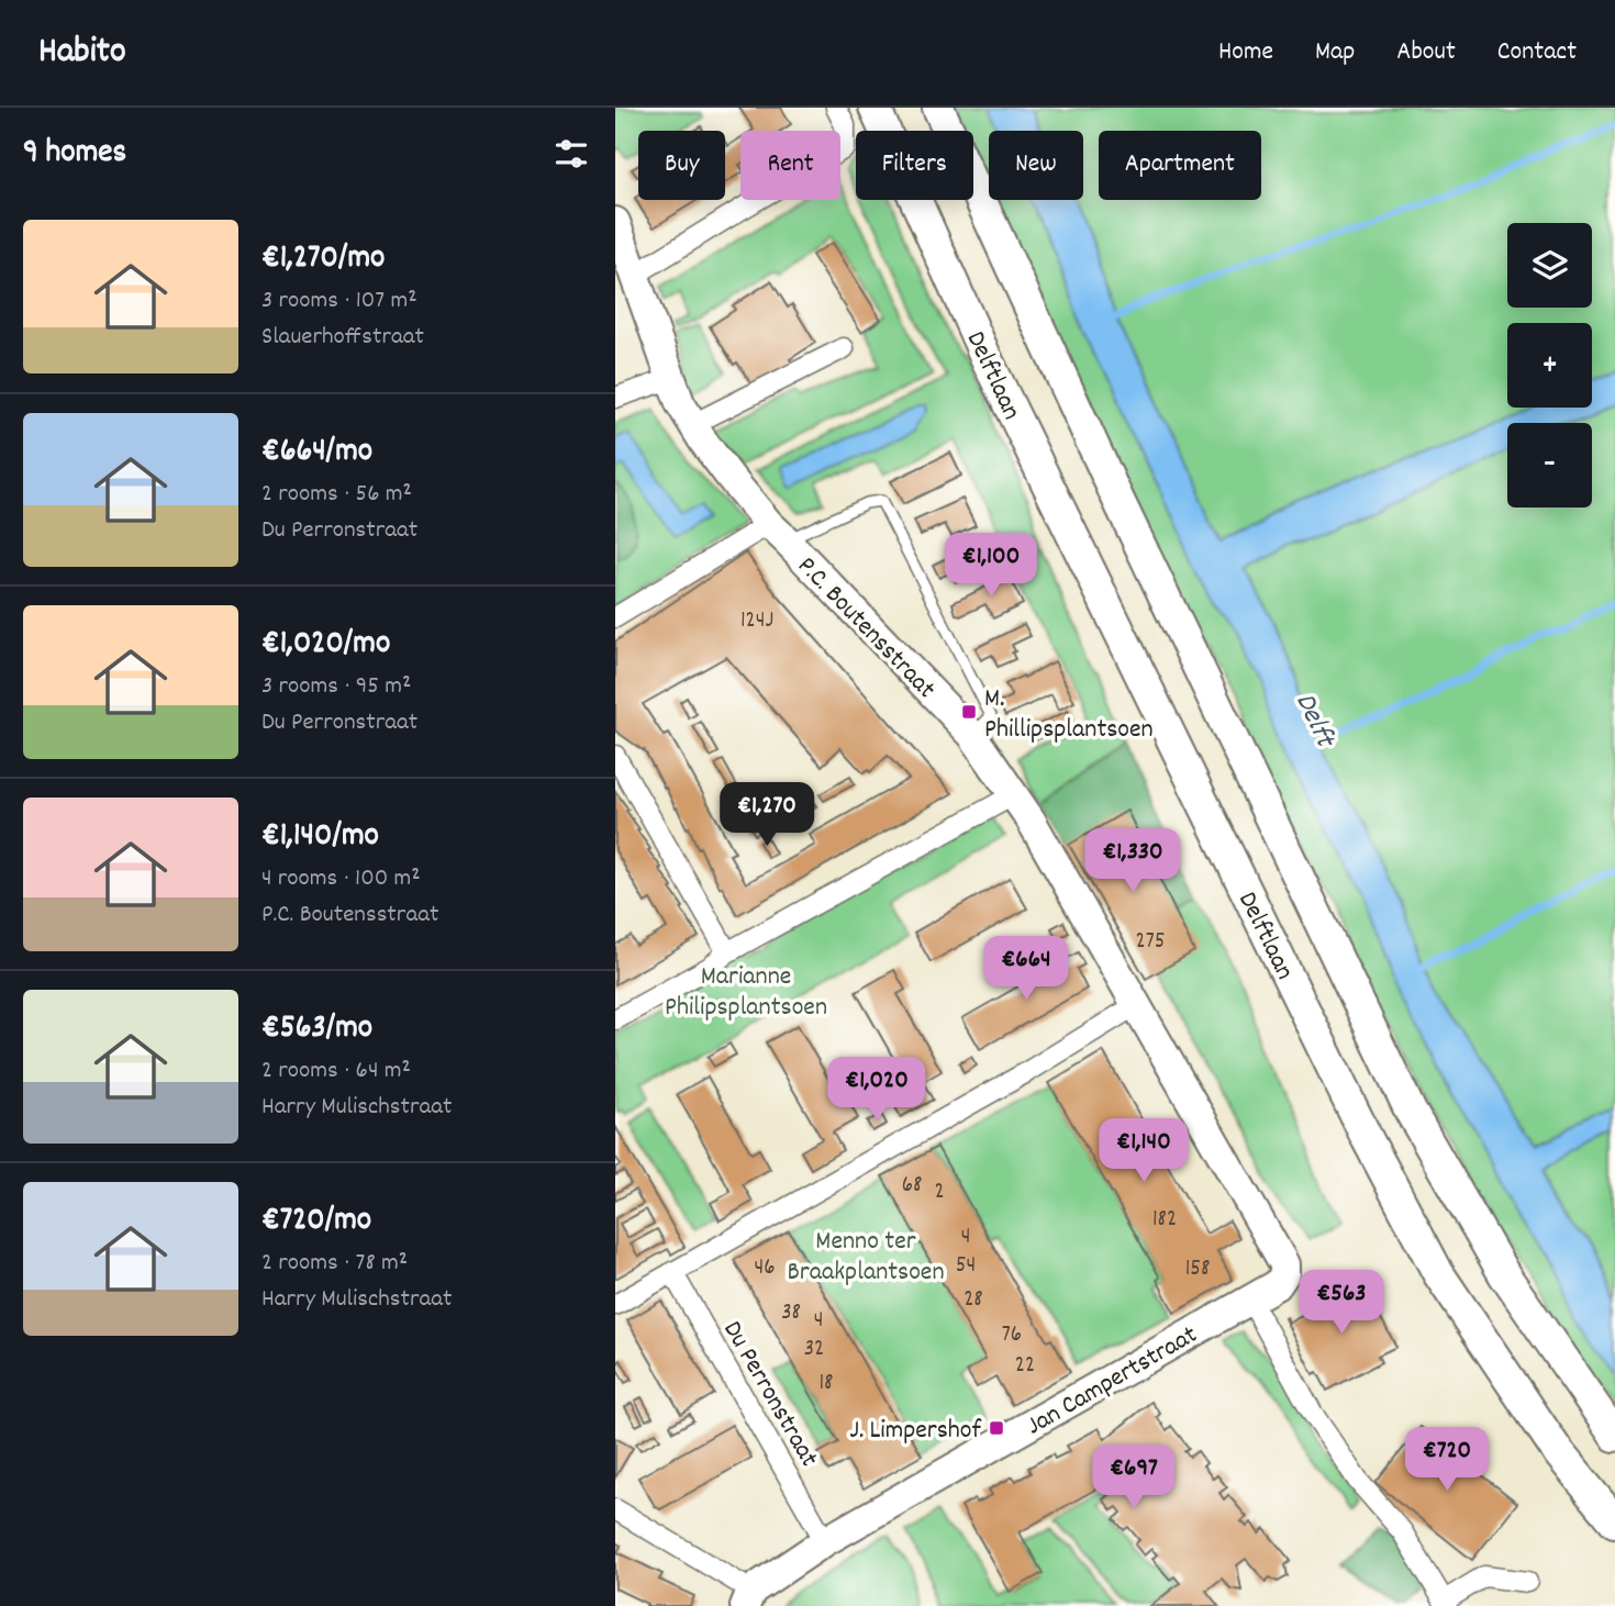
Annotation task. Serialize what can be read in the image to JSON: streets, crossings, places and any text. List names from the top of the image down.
{
  "streets": {
    "main road": ["Delftlaan"],
    "street": ["P.C. Boutensstraat", "Jan Campertstraat", "Du Perronstraat"]
  },
  "crossings": [
    ["P.C. Boutensstraat", "Jan Campertstraat"],
    ["Jan Campertstraat", "Du Perronstraat"]
  ],
  "water": ["Delft"],
  "parks": ["Marianne Philipsplantsoen", "Menno ter Braakplantsoen"],
  "places": {
    "transit": ["M. Phillipsplantsoen", "J. Limpershof"]
  },
  "house_numbers": [
    "124J",
    "275",
    "68",
    "2",
    "182",
    "4",
    "54",
    "46",
    "158",
    "28",
    "38",
    "4",
    "76",
    "32",
    "22",
    "18"
  ],
  "page": {
    "header": "Habito",
    "nav": [
      "Home",
      "Map",
      "About",
      "Contact"
    ],
    "heading": "9 homes",
    "chip": [
      "Buy",
      "Rent",
      "Filters",
      "New",
      "Apartment"
    ],
    "list": [
      {
        "name": "€1,270/mo",
        "note": "3 rooms · 107 m² · Slauerhoffstraat"
      },
      {
        "name": "€664/mo",
        "note": "2 rooms · 56 m² · Du Perronstraat"
      },
      {
        "name": "€1,020/mo",
        "note": "3 rooms · 95 m² · Du Perronstraat"
      },
      {
        "name": "€1,140/mo",
        "note": "4 rooms · 100 m² · P.C. Boutensstraat"
      },
      {
        "name": "€563/mo",
        "note": "2 rooms · 64 m² · Harry Mulischstraat"
      },
      {
        "name": "€720/mo",
        "note": "2 rooms · 78 m² · Harry Mulischstraat"
      }
    ],
    "map_buttons": ["+", "−"],
    "price": [
      "€1,100",
      "€1,270",
      "€1,330",
      "€664",
      "€1,020",
      "€1,140",
      "€563",
      "€720",
      "€697"
    ]
  }
}
